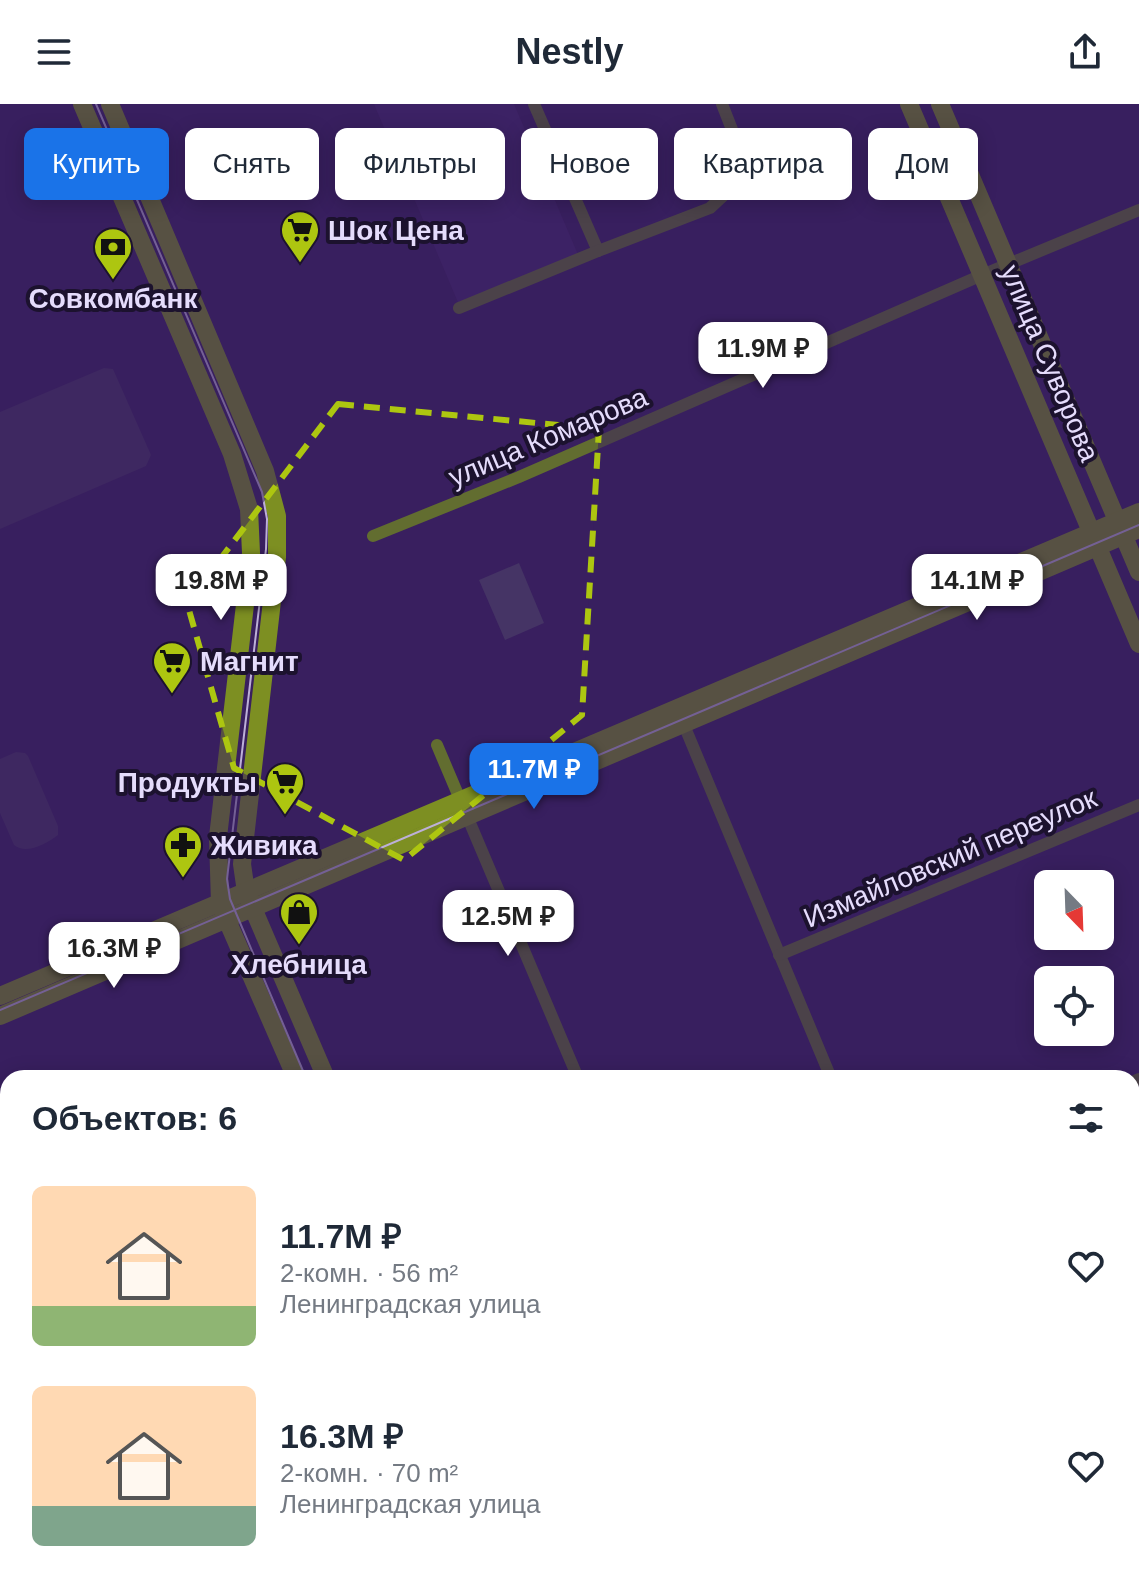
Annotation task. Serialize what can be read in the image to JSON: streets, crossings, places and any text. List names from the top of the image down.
{
  "streets": {
    "main road": ["улица Суворова"],
    "street": ["улица Комарова", "Измайловский переулок"]
  },
  "crossings": [
    ["улица Суворова", "улица Комарова"]
  ],
  "places": {
    "supermarket": ["Шок Цена", "Магнит", "Продукты"],
    "bank": ["Совкомбанк"],
    "pharmacy": ["Живика"],
    "shop": ["Хлебница"]
  },
  "north": "bottom right",
  "page": {
    "header": "Nestly",
    "chip": [
      "Купить",
      "Снять",
      "Фильтры",
      "Новое",
      "Квартира",
      "Дом"
    ],
    "price": [
      "11.9M ₽",
      "19.8M ₽",
      "14.1M ₽",
      "11.7M ₽",
      "12.5M ₽",
      "16.3M ₽"
    ],
    "heading": "Объектов: 6",
    "list": [
      {
        "name": "11.7M ₽",
        "note": "2-комн. · 56 m² · Ленинградская улица"
      },
      {
        "name": "16.3M ₽",
        "note": "2-комн. · 70 m² · Ленинградская улица"
      }
    ]
  }
}
